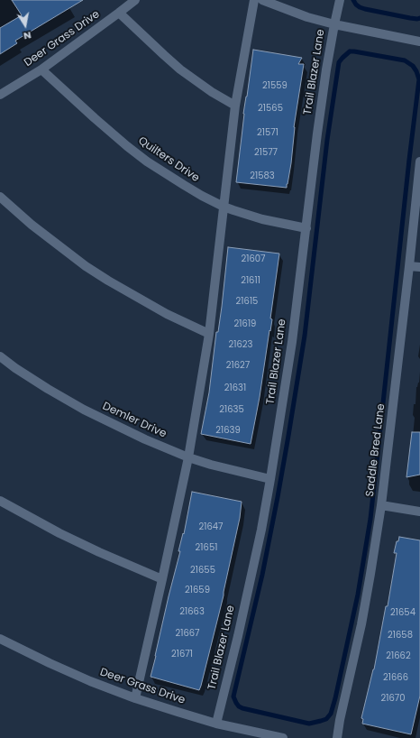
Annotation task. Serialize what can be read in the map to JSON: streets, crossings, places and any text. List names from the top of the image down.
{
  "streets": {
    "street": [
      "Deer Grass Drive",
      "Trail Blazer Lane",
      "Quilters Drive",
      "Demler Drive",
      "Saddle Bred Lane"
    ]
  },
  "crossings": [
    ["Deer Grass Drive", "Trail Blazer Lane"],
    ["Deer Grass Drive", "Quilters Drive"],
    ["Trail Blazer Lane", "Quilters Drive"],
    ["Trail Blazer Lane", "Demler Drive"]
  ],
  "house_numbers": [
    "21559",
    "21565",
    "21571",
    "21577",
    "21583",
    "21607",
    "21611",
    "21615",
    "21619",
    "21623",
    "21627",
    "21631",
    "21635",
    "21639",
    "21647",
    "21651",
    "21655",
    "21659",
    "21663",
    "21654",
    "21667",
    "21658",
    "21671",
    "21662",
    "21666",
    "21670"
  ],
  "north": "bottom"
}
